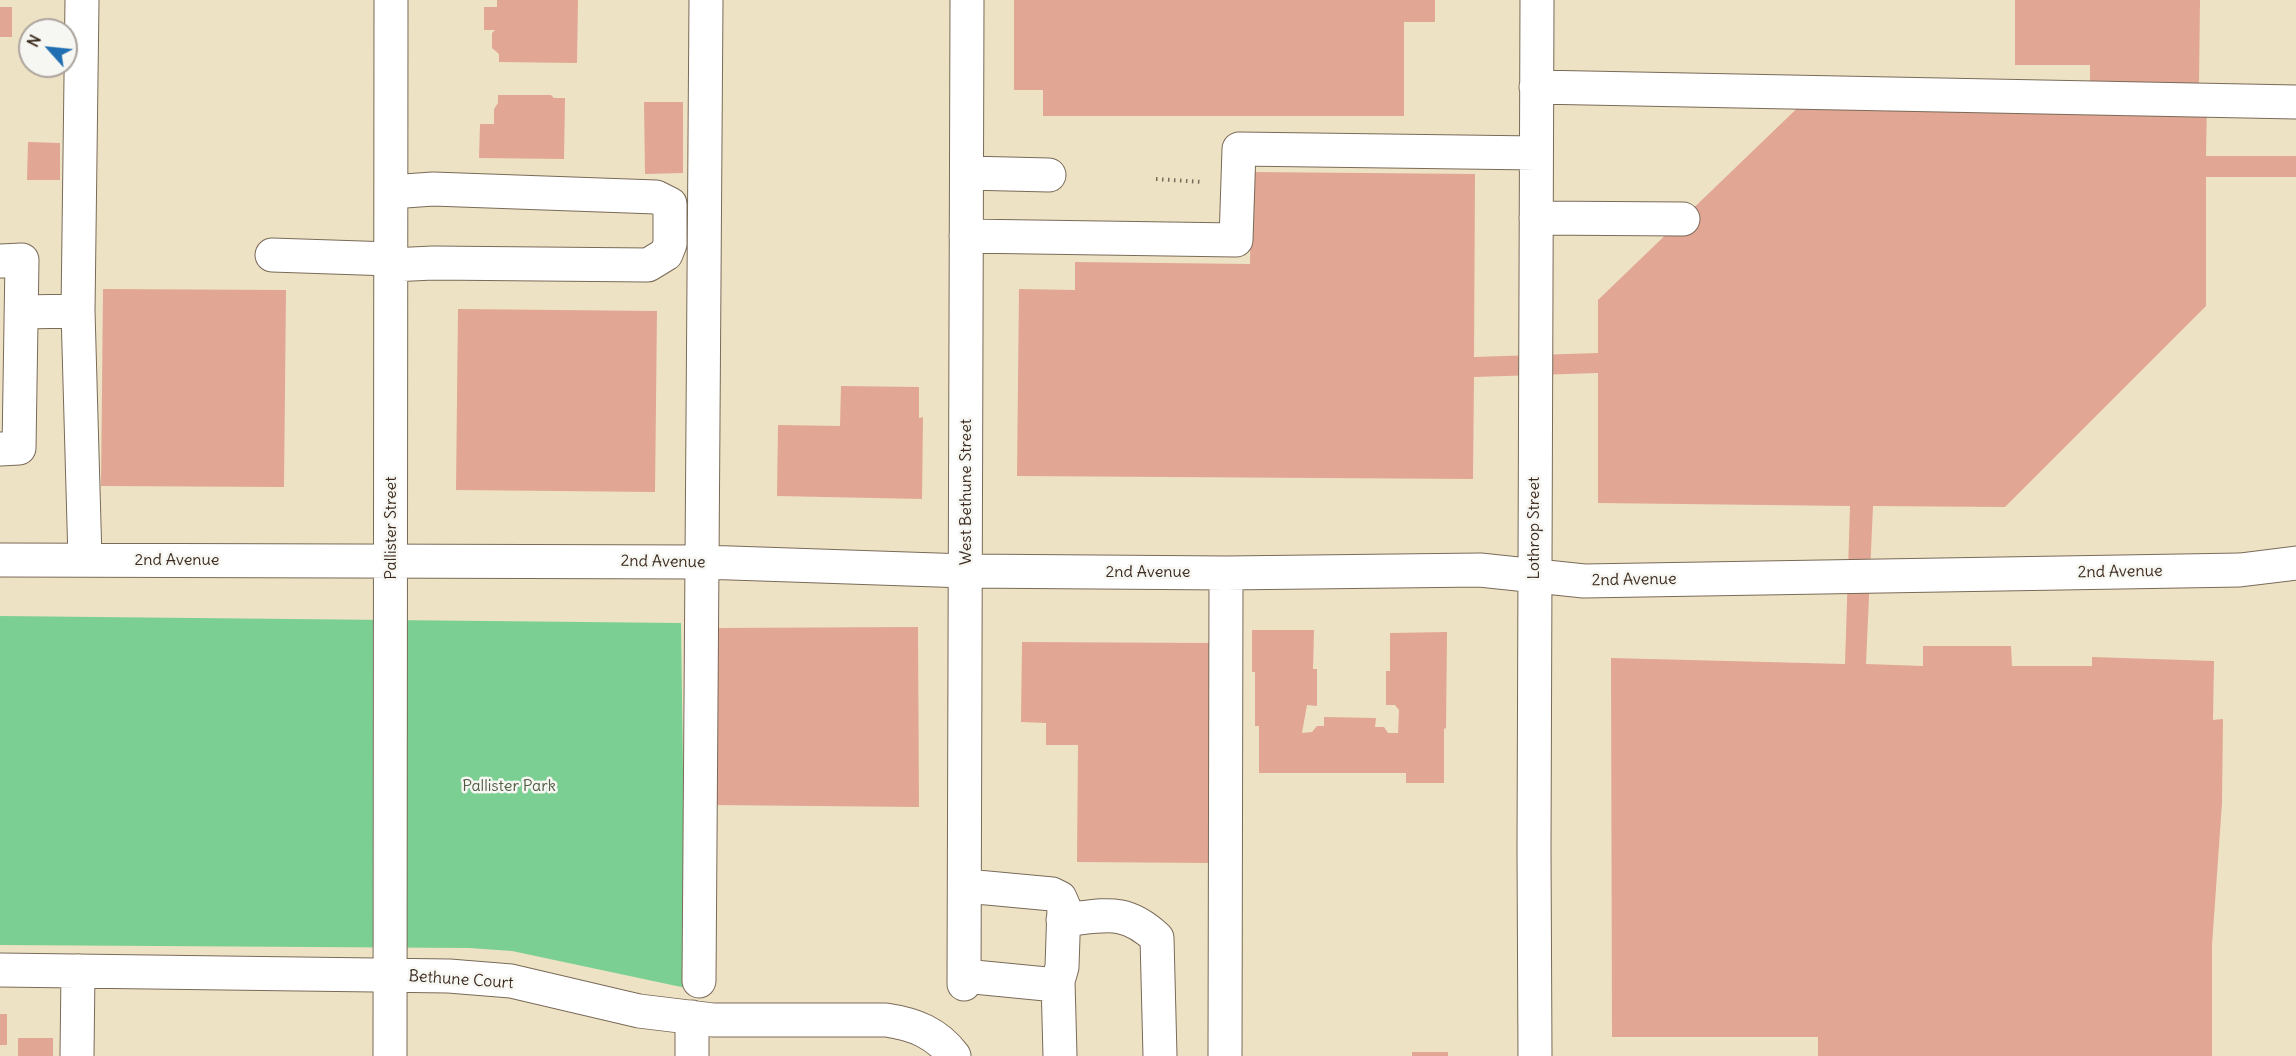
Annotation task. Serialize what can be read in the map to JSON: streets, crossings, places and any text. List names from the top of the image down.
{
  "streets": {
    "street": [
      "West Bethune Street",
      "Pallister Street",
      "Lothrop Street",
      "2nd Avenue",
      "Bethune Court"
    ]
  },
  "crossings": [
    ["West Bethune Street", "2nd Avenue"],
    ["Pallister Street", "2nd Avenue"],
    ["Pallister Street", "Bethune Court"],
    ["Lothrop Street", "2nd Avenue"]
  ],
  "parks": ["Pallister Park"],
  "north": "top left"
}
